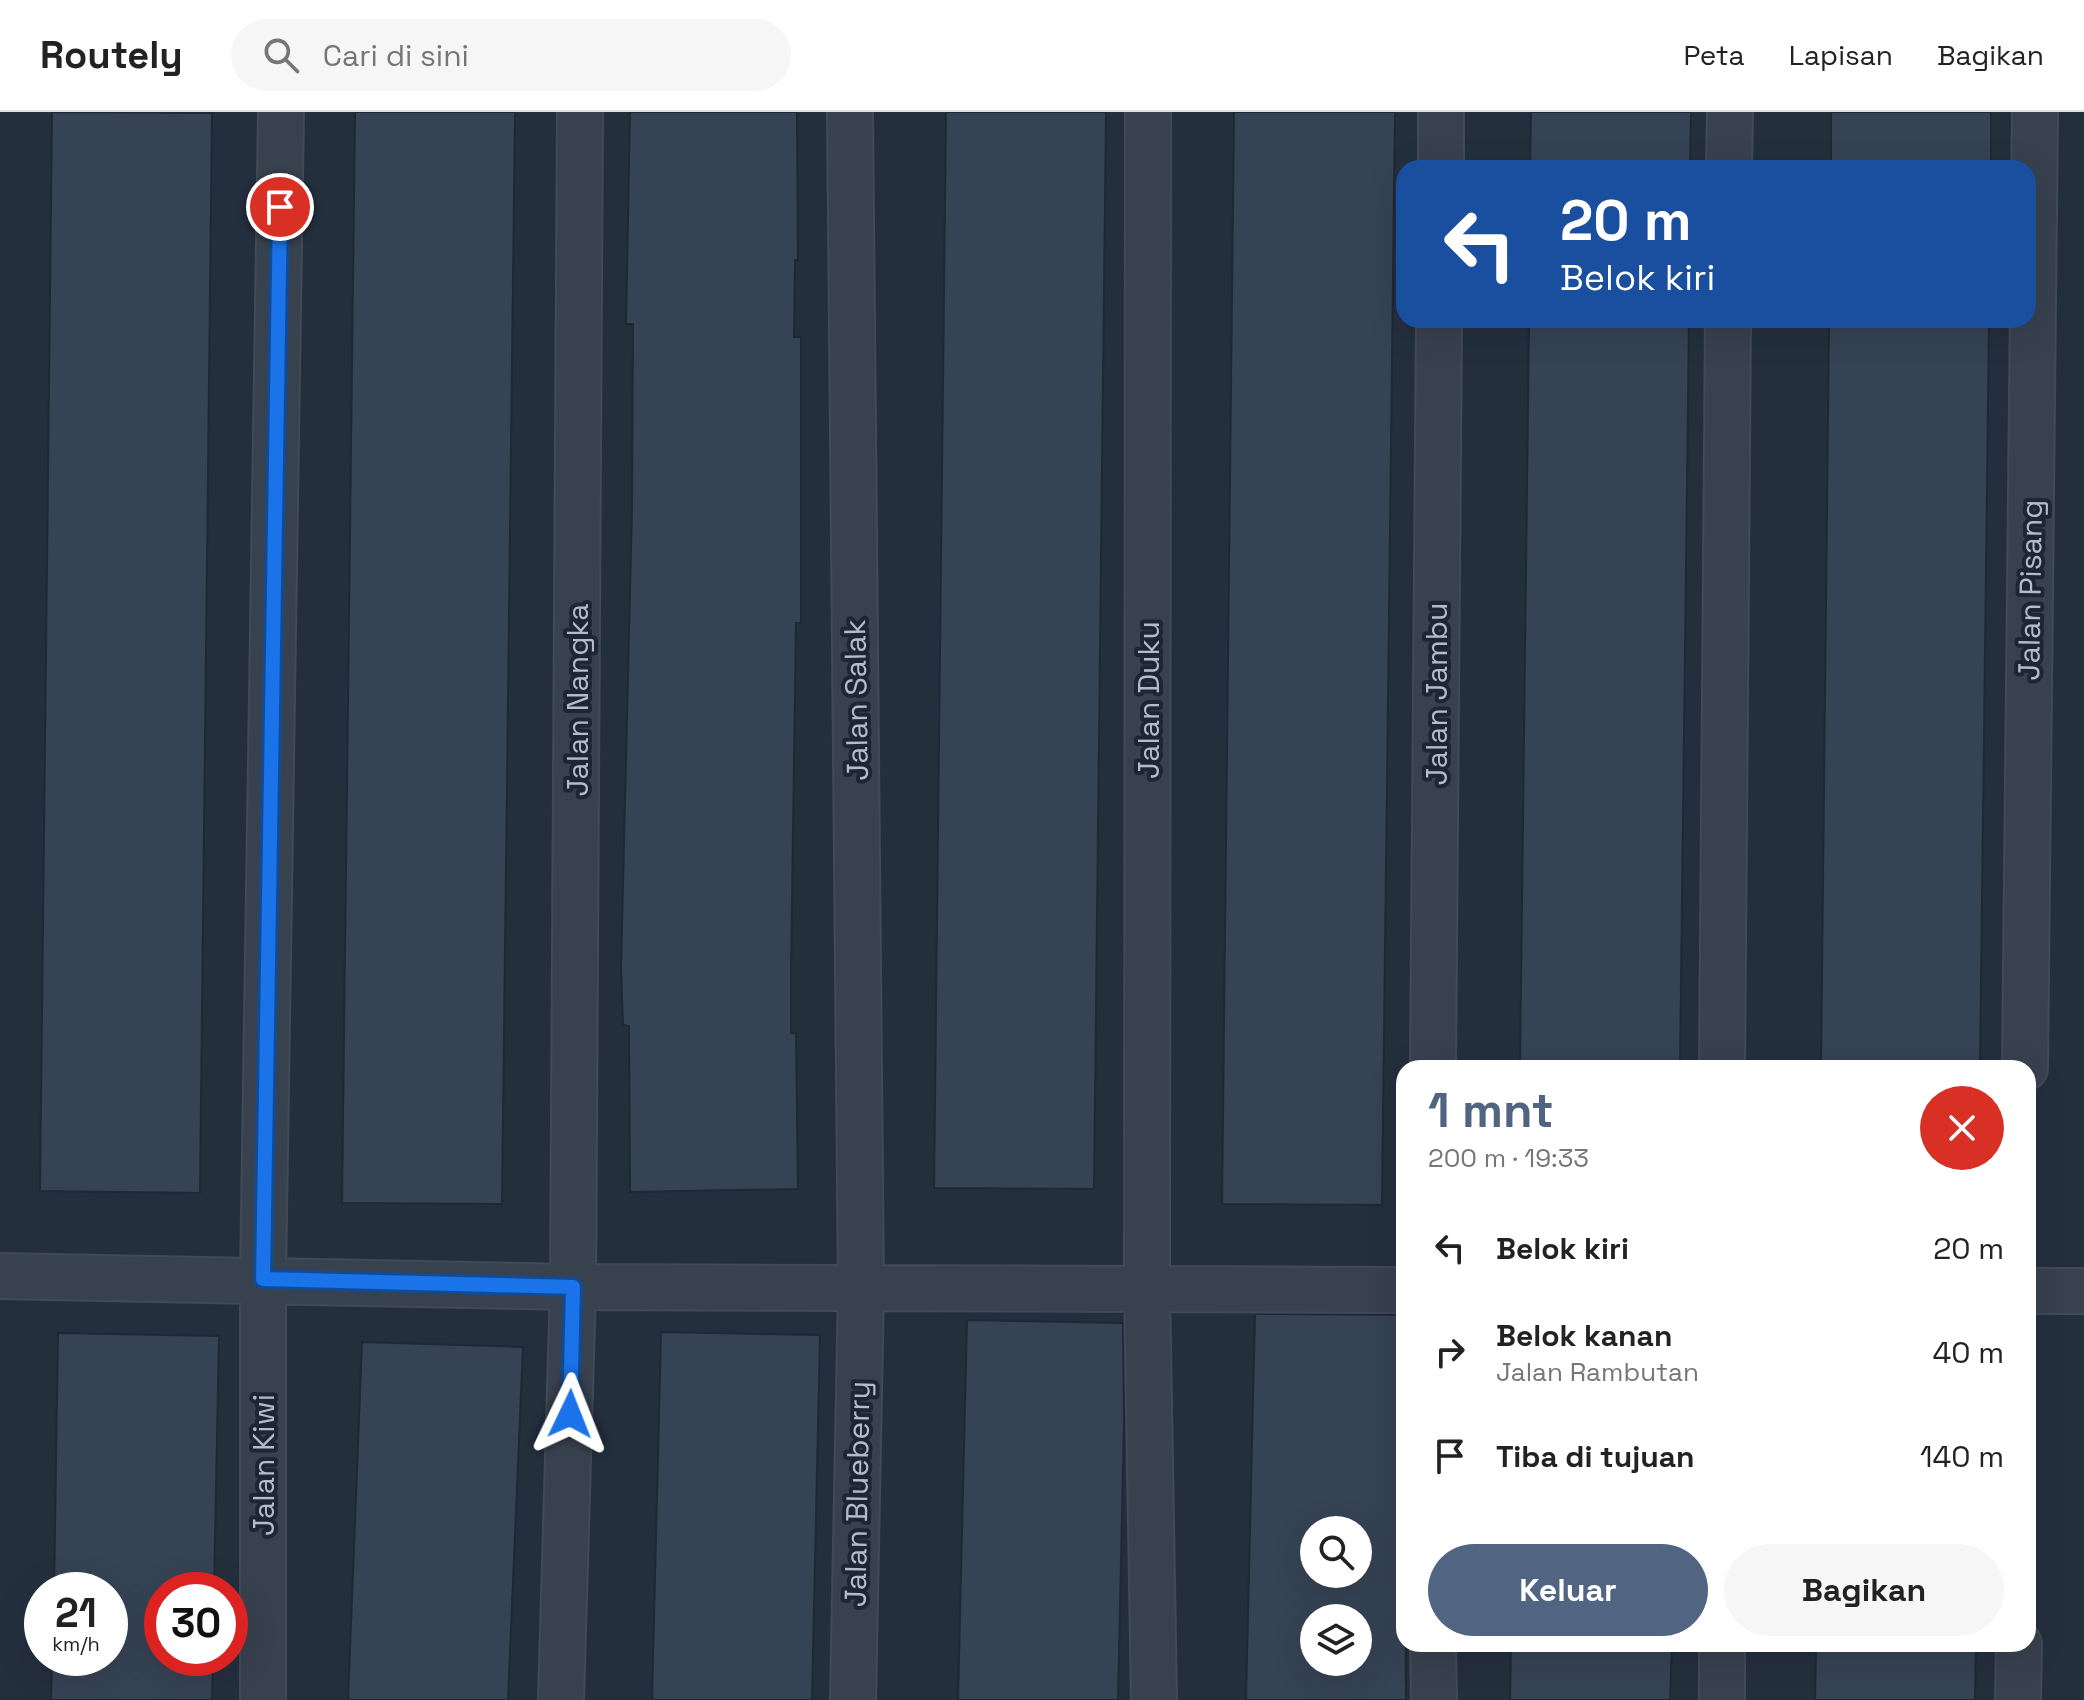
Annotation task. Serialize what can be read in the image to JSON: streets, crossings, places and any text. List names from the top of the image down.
{
  "streets": {
    "street": [
      "Jalan Pisang",
      "Jalan Jambu",
      "Jalan Nangka",
      "Jalan Salak",
      "Jalan Duku",
      "Jalan Kiwi",
      "Jalan Blueberry"
    ]
  },
  "crossings": [
    ["Jalan Salak", "Jalan Blueberry"]
  ],
  "page": {
    "header": "Routely",
    "search": "Cari di sini",
    "nav": ["Peta", "Lapisan", "Bagikan"],
    "turn": ["20 m", "Belok kiri"],
    "heading": ["1 mnt", "200 m · 19:33"],
    "list": [
      {
        "name": "Belok kiri",
        "value": "20 m"
      },
      {
        "name": "Belok kanan",
        "note": "Jalan Rambutan",
        "value": "40 m"
      },
      {
        "name": "Tiba di tujuan",
        "value": "140 m"
      }
    ],
    "buttons": ["Keluar", "Bagikan"],
    "speed": "21 km/h",
    "limit": "30"
  }
}
